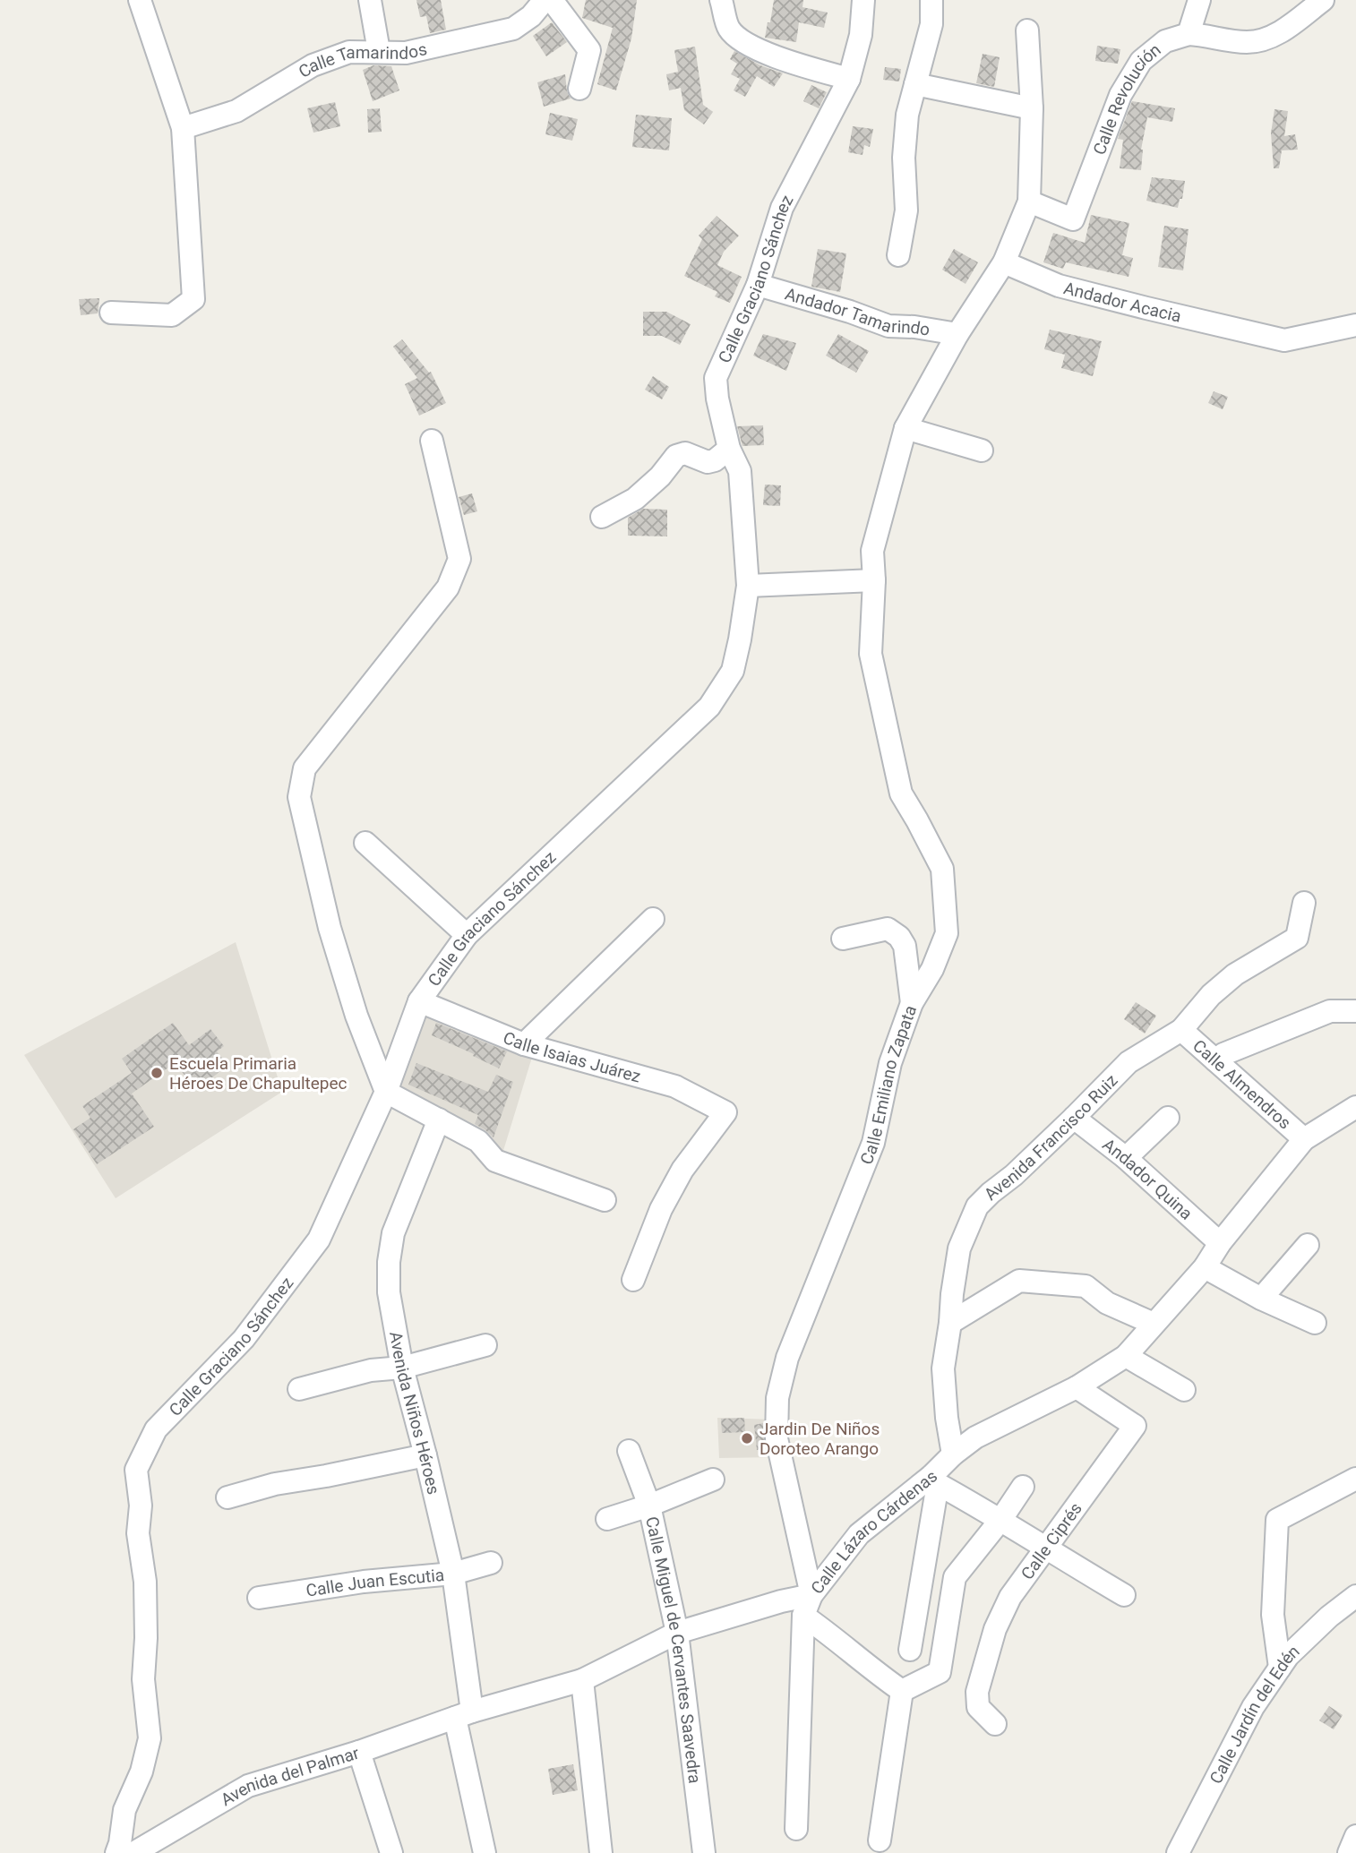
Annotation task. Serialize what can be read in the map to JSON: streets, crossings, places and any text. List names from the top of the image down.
{
  "streets": {
    "street": [
      "Calle Tamarindos",
      "Calle Revolución",
      "Calle Graciano Sánchez",
      "Andador Acacia",
      "Andador Tamarindo",
      "Calle Isaias Juárez",
      "Calle Almendros",
      "Calle Emiliano Zapata",
      "Avenida Francisco Ruiz",
      "Andador Quina",
      "Avenida Niños Héroes",
      "Calle Lázaro Cárdenas",
      "Calle Ciprés",
      "Calle Juan Escutia",
      "Calle Miguel de Cervantes Saavedra",
      "Calle Jardín del Edén",
      "Avenida del Palmar"
    ]
  },
  "crossings": [
    ["Calle Revolución", "Calle Emiliano Zapata"],
    ["Calle Graciano Sánchez", "Andador Tamarindo"],
    ["Calle Graciano Sánchez", "Calle Isaias Juárez"],
    ["Andador Acacia", "Calle Emiliano Zapata"],
    ["Andador Tamarindo", "Calle Emiliano Zapata"],
    ["Calle Almendros", "Avenida Francisco Ruiz"],
    ["Calle Almendros", "Calle Lázaro Cárdenas"],
    ["Calle Emiliano Zapata", "Calle Lázaro Cárdenas"],
    ["Avenida Francisco Ruiz", "Andador Quina"],
    ["Avenida Francisco Ruiz", "Calle Lázaro Cárdenas"],
    ["Andador Quina", "Calle Lázaro Cárdenas"],
    ["Avenida Niños Héroes", "Calle Lázaro Cárdenas"],
    ["Avenida Niños Héroes", "Calle Juan Escutia"],
    ["Avenida Niños Héroes", "Avenida del Palmar"],
    ["Calle Lázaro Cárdenas", "Calle Ciprés"],
    ["Calle Lázaro Cárdenas", "Calle Miguel de Cervantes Saavedra"],
    ["Calle Lázaro Cárdenas", "Avenida del Palmar"]
  ],
  "places": ["Escuela Primaria Héroes De Chapultepec", "Jardin De Niños Doroteo Arango"]
}
